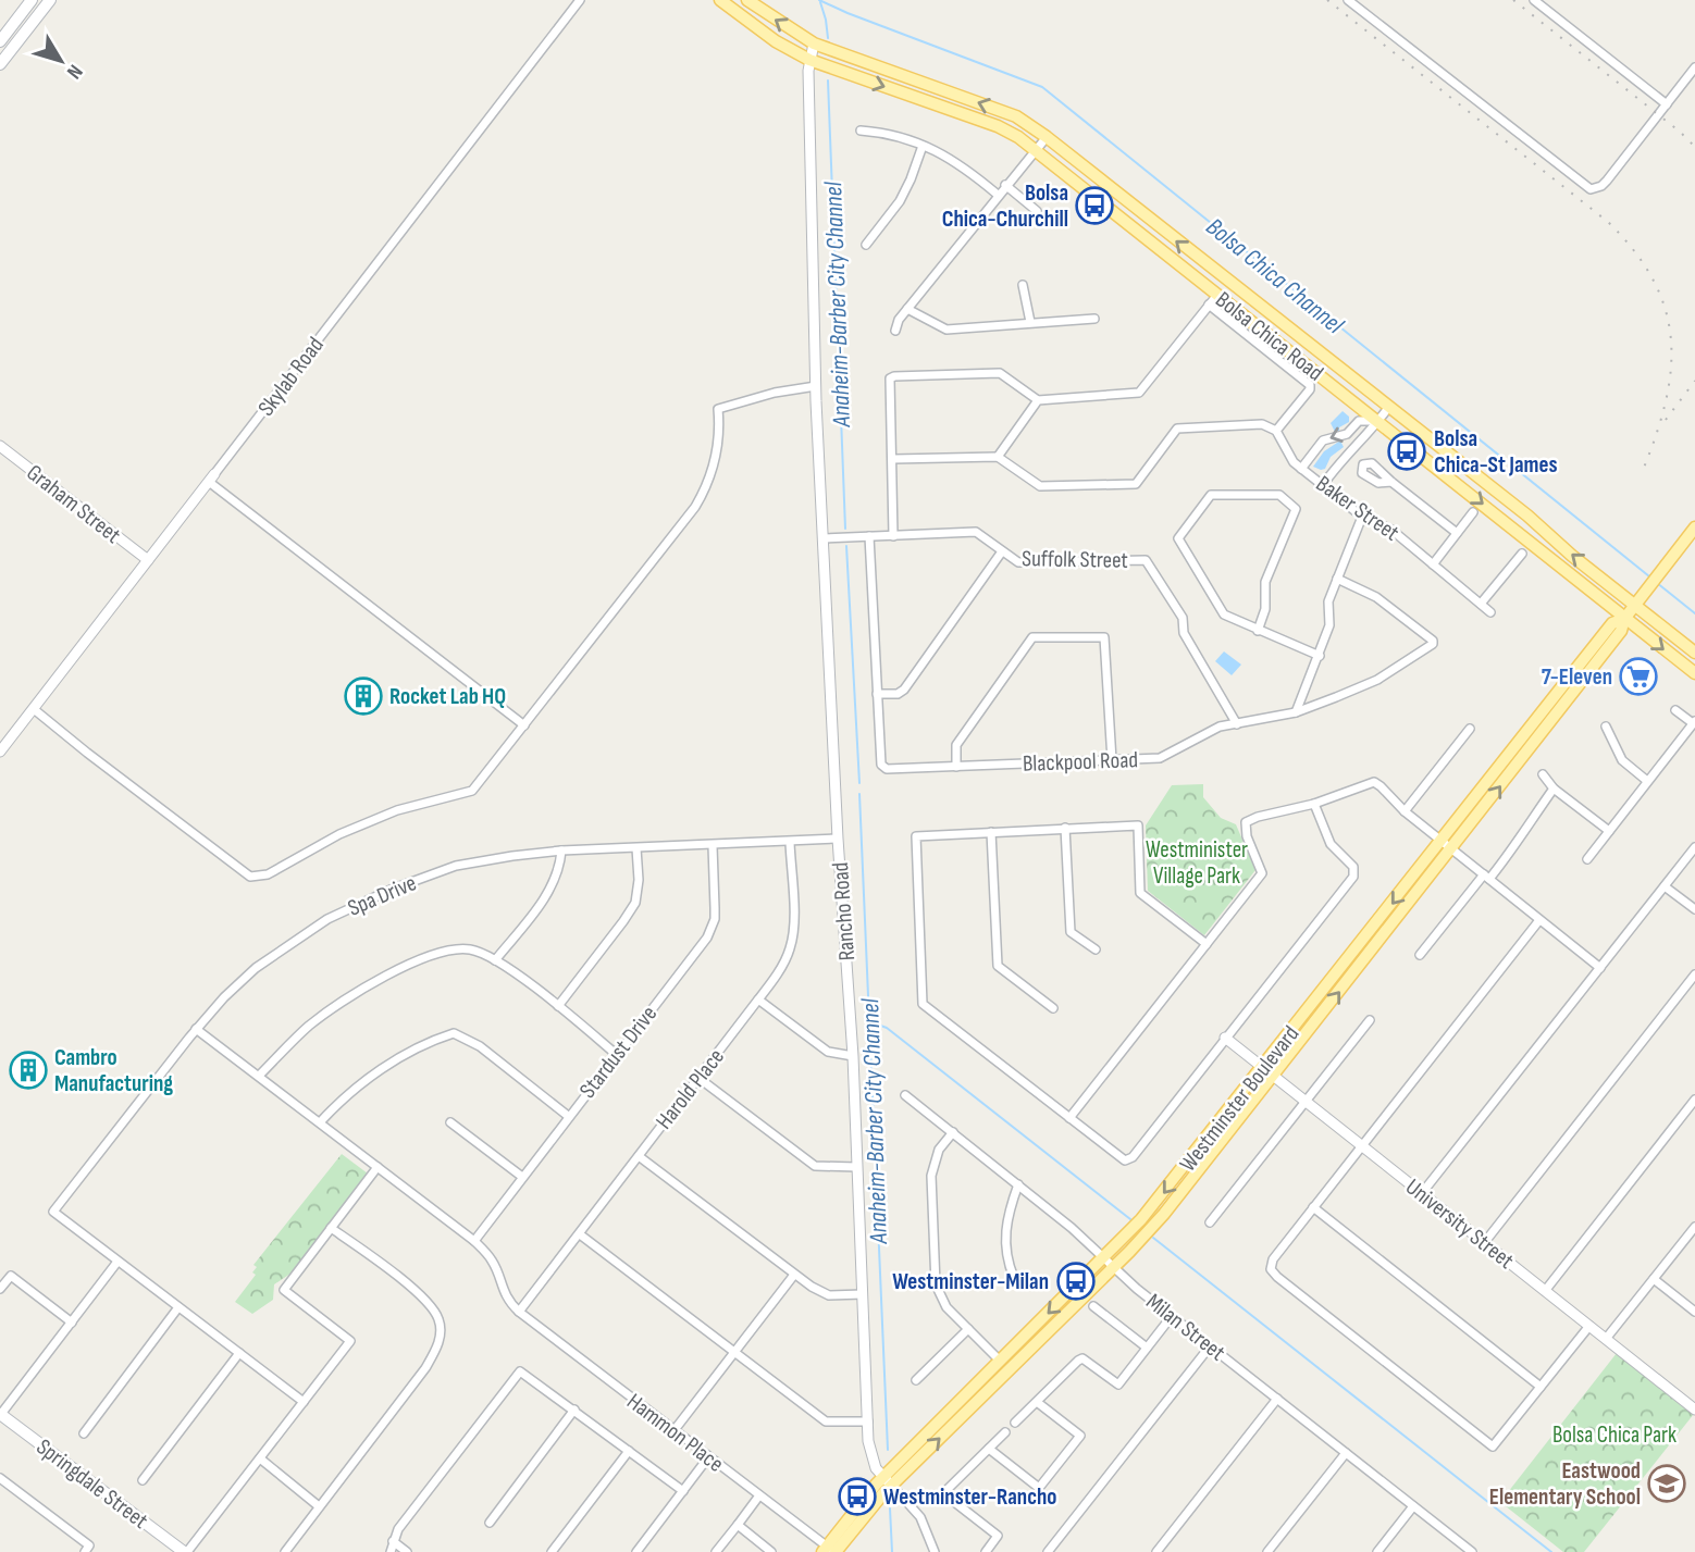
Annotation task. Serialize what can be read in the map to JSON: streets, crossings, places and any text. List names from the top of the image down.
{
  "streets": {
    "main road": ["Bolsa Chica Road", "Westminster Boulevard", "Springdale Street"],
    "street": [
      "Skylab Road",
      "Graham Street",
      "Baker Street",
      "Suffolk Street",
      "Blackpool Road",
      "Spa Drive",
      "Rancho Road",
      "Stardust Drive",
      "Harold Place",
      "University Street",
      "Milan Street",
      "Hammon Place"
    ]
  },
  "crossings": [
    ["Bolsa Chica Road", "Rancho Road"],
    ["Bolsa Chica Road", "Westminster Boulevard"],
    ["Skylab Road", "Graham Street"],
    ["Suffolk Street", "Blackpool Road"],
    ["Suffolk Street", "Rancho Road"],
    ["Spa Drive", "Rancho Road"],
    ["Spa Drive", "Stardust Drive"],
    ["Spa Drive", "Harold Place"],
    ["Rancho Road", "Westminster Boulevard"],
    ["Harold Place", "Hammon Place"],
    ["Westminster Boulevard", "University Street"],
    ["Westminster Boulevard", "Milan Street"],
    ["Westminster Boulevard", "Hammon Place"]
  ],
  "water": ["Bolsa Chica Channel", "Anaheim-Barber City Channel"],
  "parks": ["Westminister Village Park", "Bolsa Chica Park"],
  "places": {
    "bus stop": [
      "Bolsa Chica-Churchill",
      "Bolsa Chica-St James",
      "Westminster-Milan",
      "Westminster-Rancho"
    ],
    "supermarket": ["7-Eleven"],
    "building": ["Rocket Lab HQ", "Cambro Manufacturing"],
    "school or university": ["Eastwood Elementary School"]
  },
  "north": "bottom right"
}
